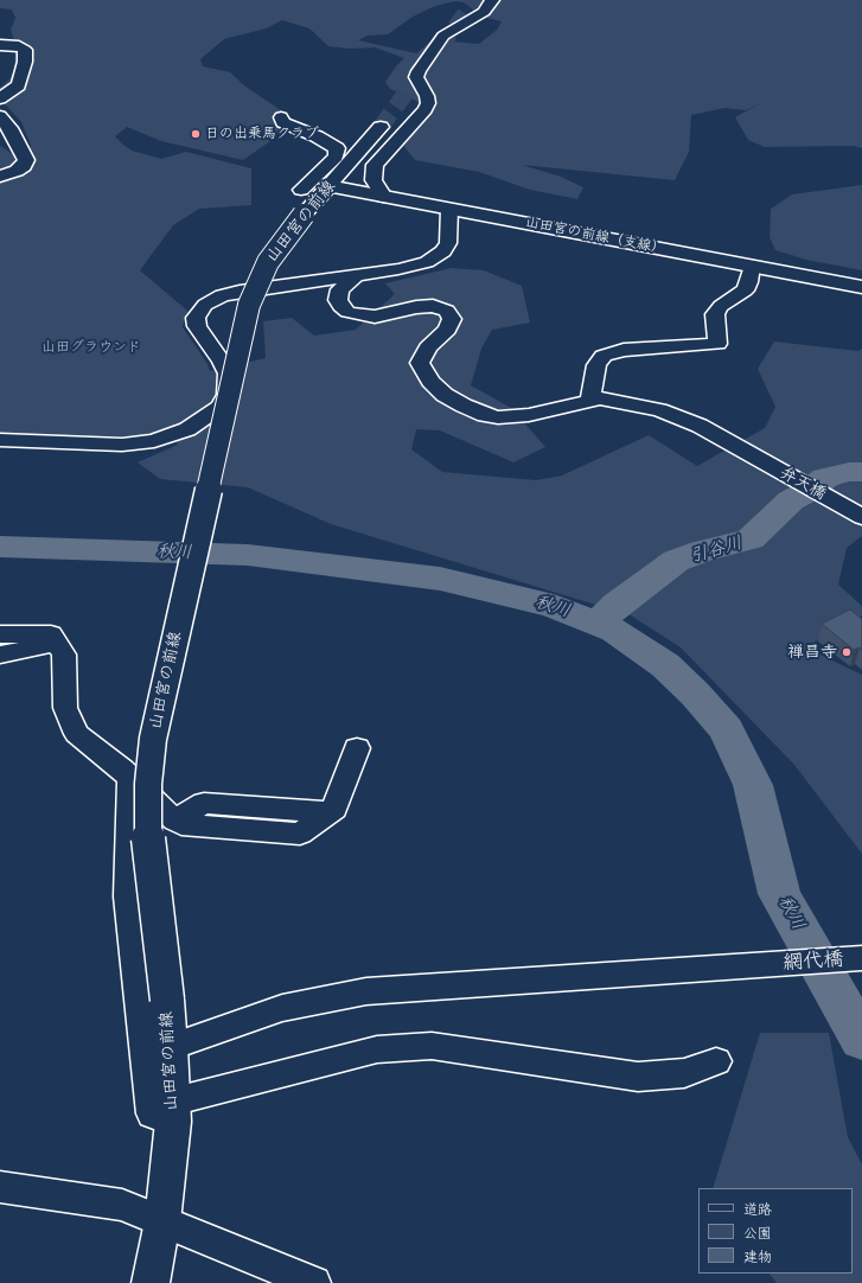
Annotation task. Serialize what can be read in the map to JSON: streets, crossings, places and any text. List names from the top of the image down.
{
  "streets": {
    "main road": ["山田宮の前線", "山田宮の前線（支線）"],
    "street": ["弁天橋", "網代橋"]
  },
  "crossings": [
    ["山田宮の前線", "山田宮の前線（支線）"],
    ["山田宮の前線", "網代橋"]
  ],
  "water": ["引谷川", "秋川"],
  "parks": ["山田グラウンド"],
  "places": ["日の出乗馬クラブ", "禅昌寺"],
  "legend": ["道路", "公園", "建物"]
}
